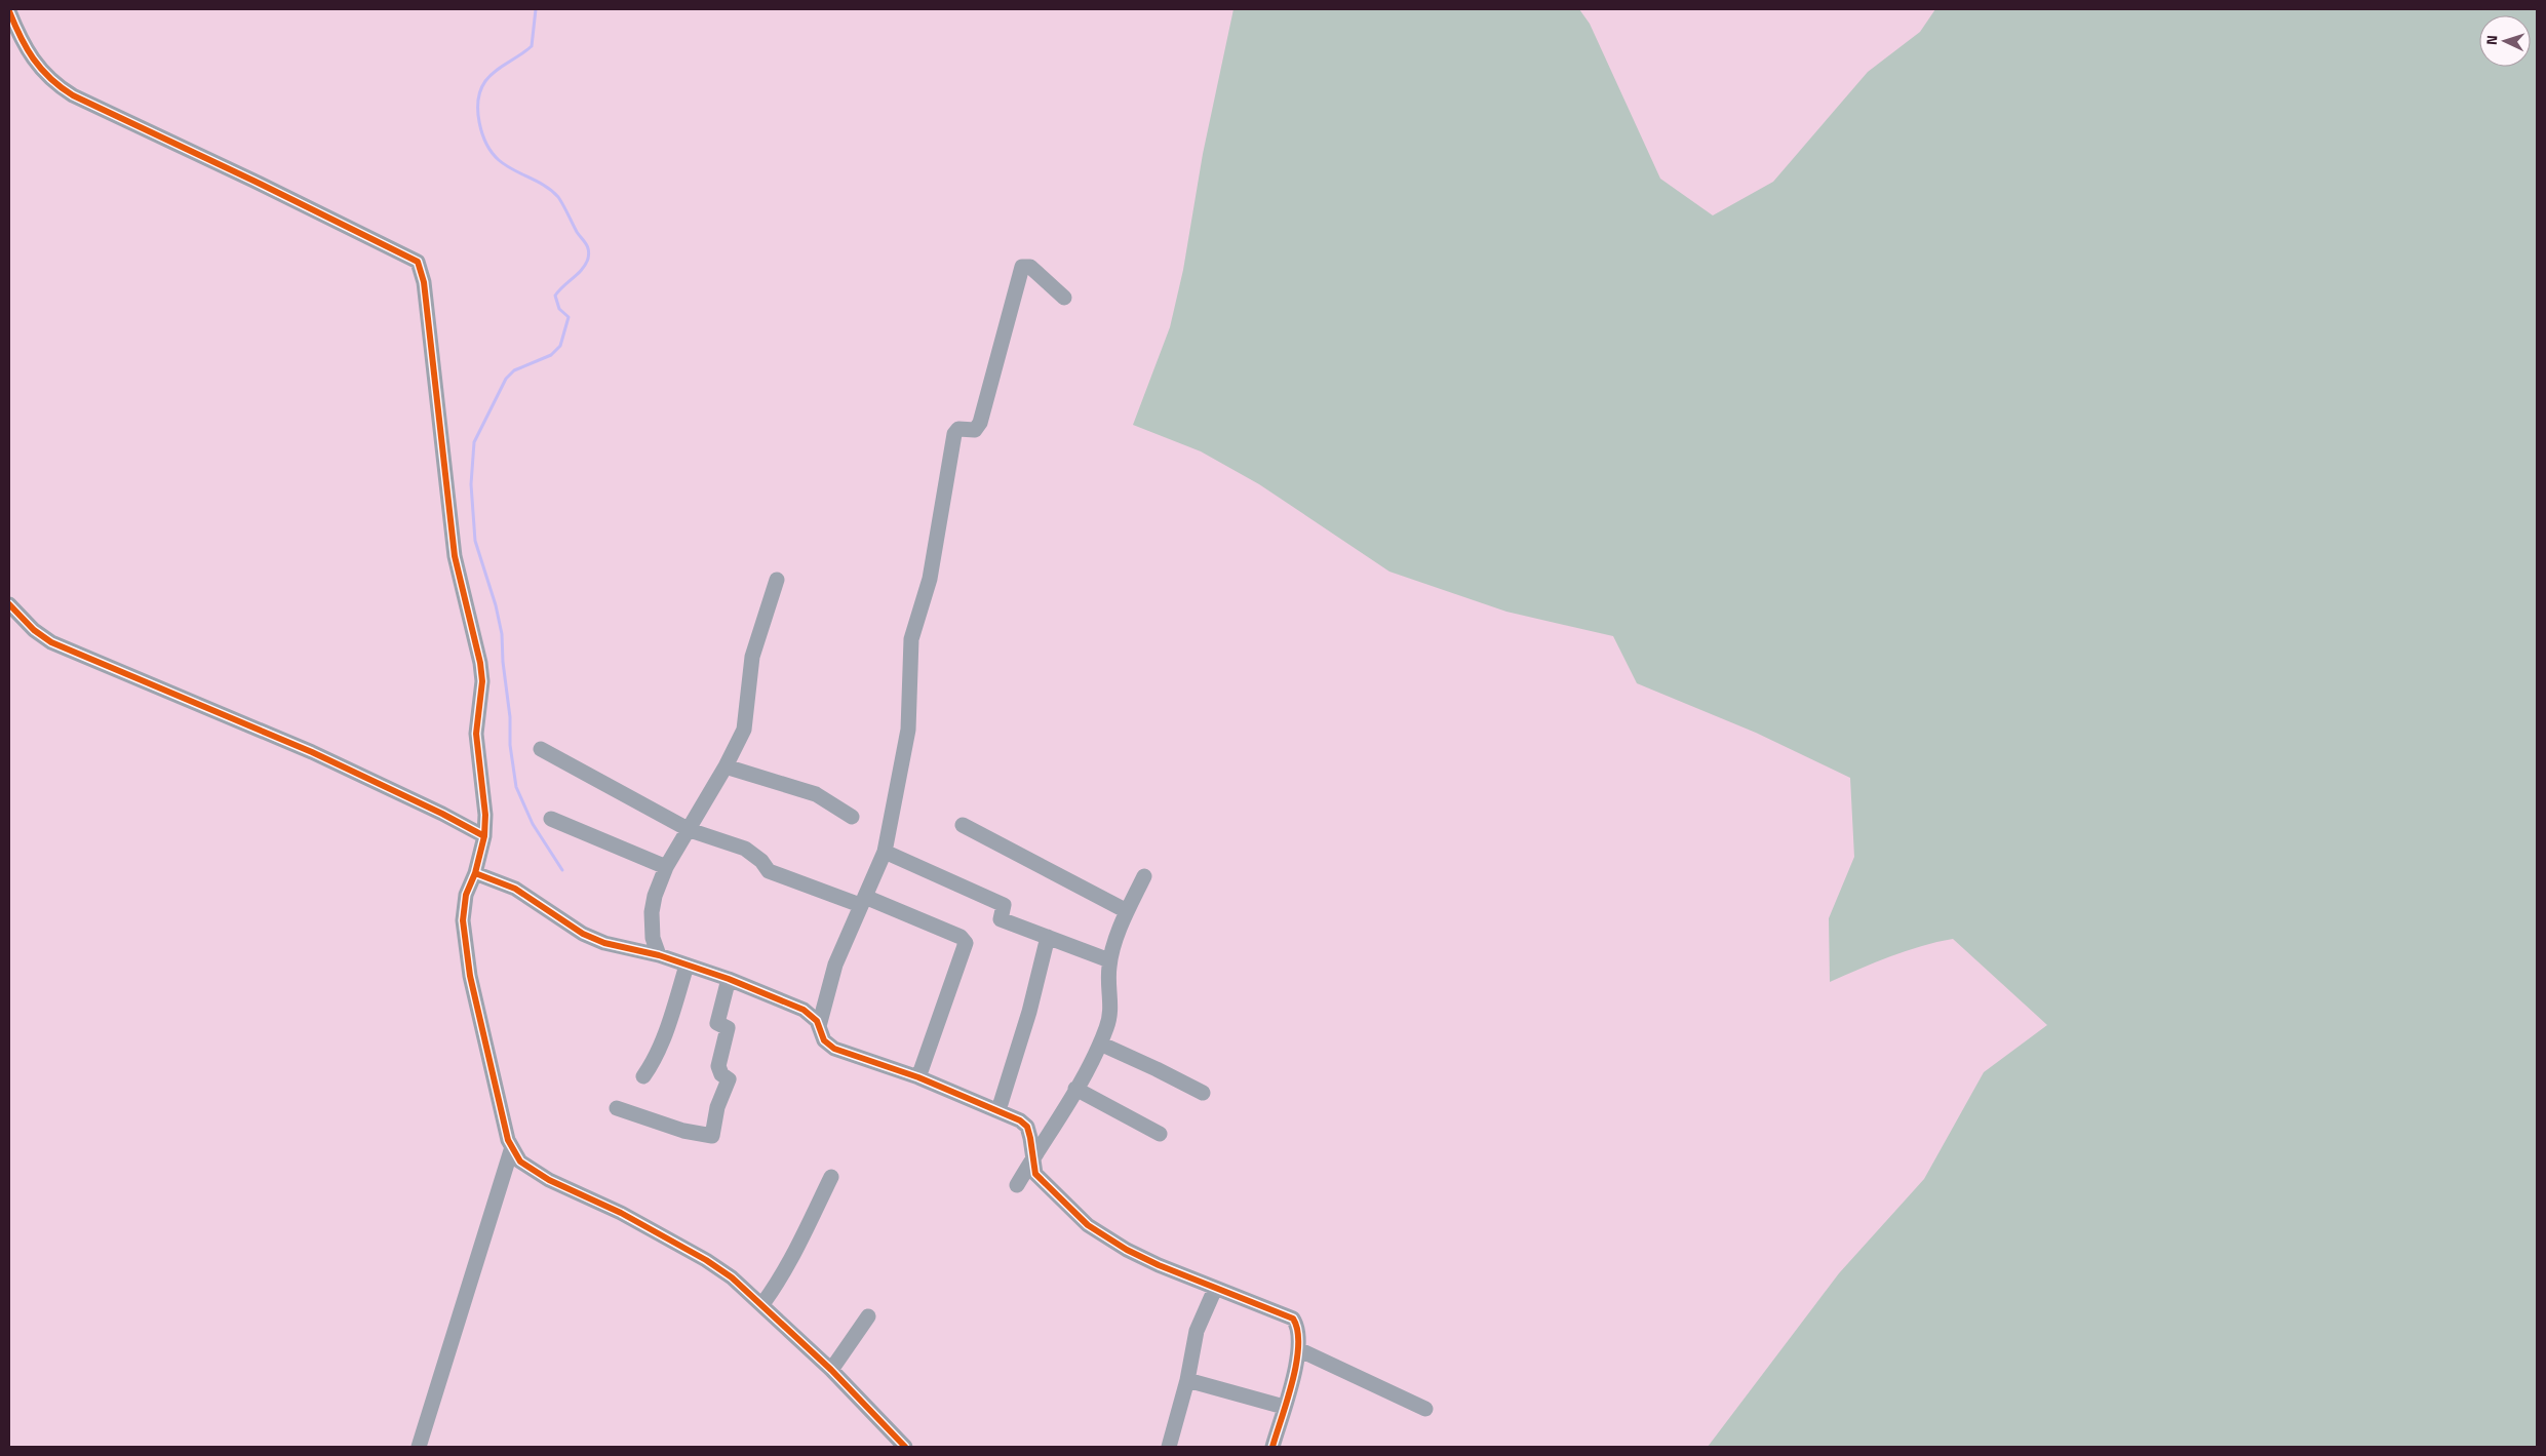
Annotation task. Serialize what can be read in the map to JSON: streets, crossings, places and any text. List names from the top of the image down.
{
  "north": "left"
}
